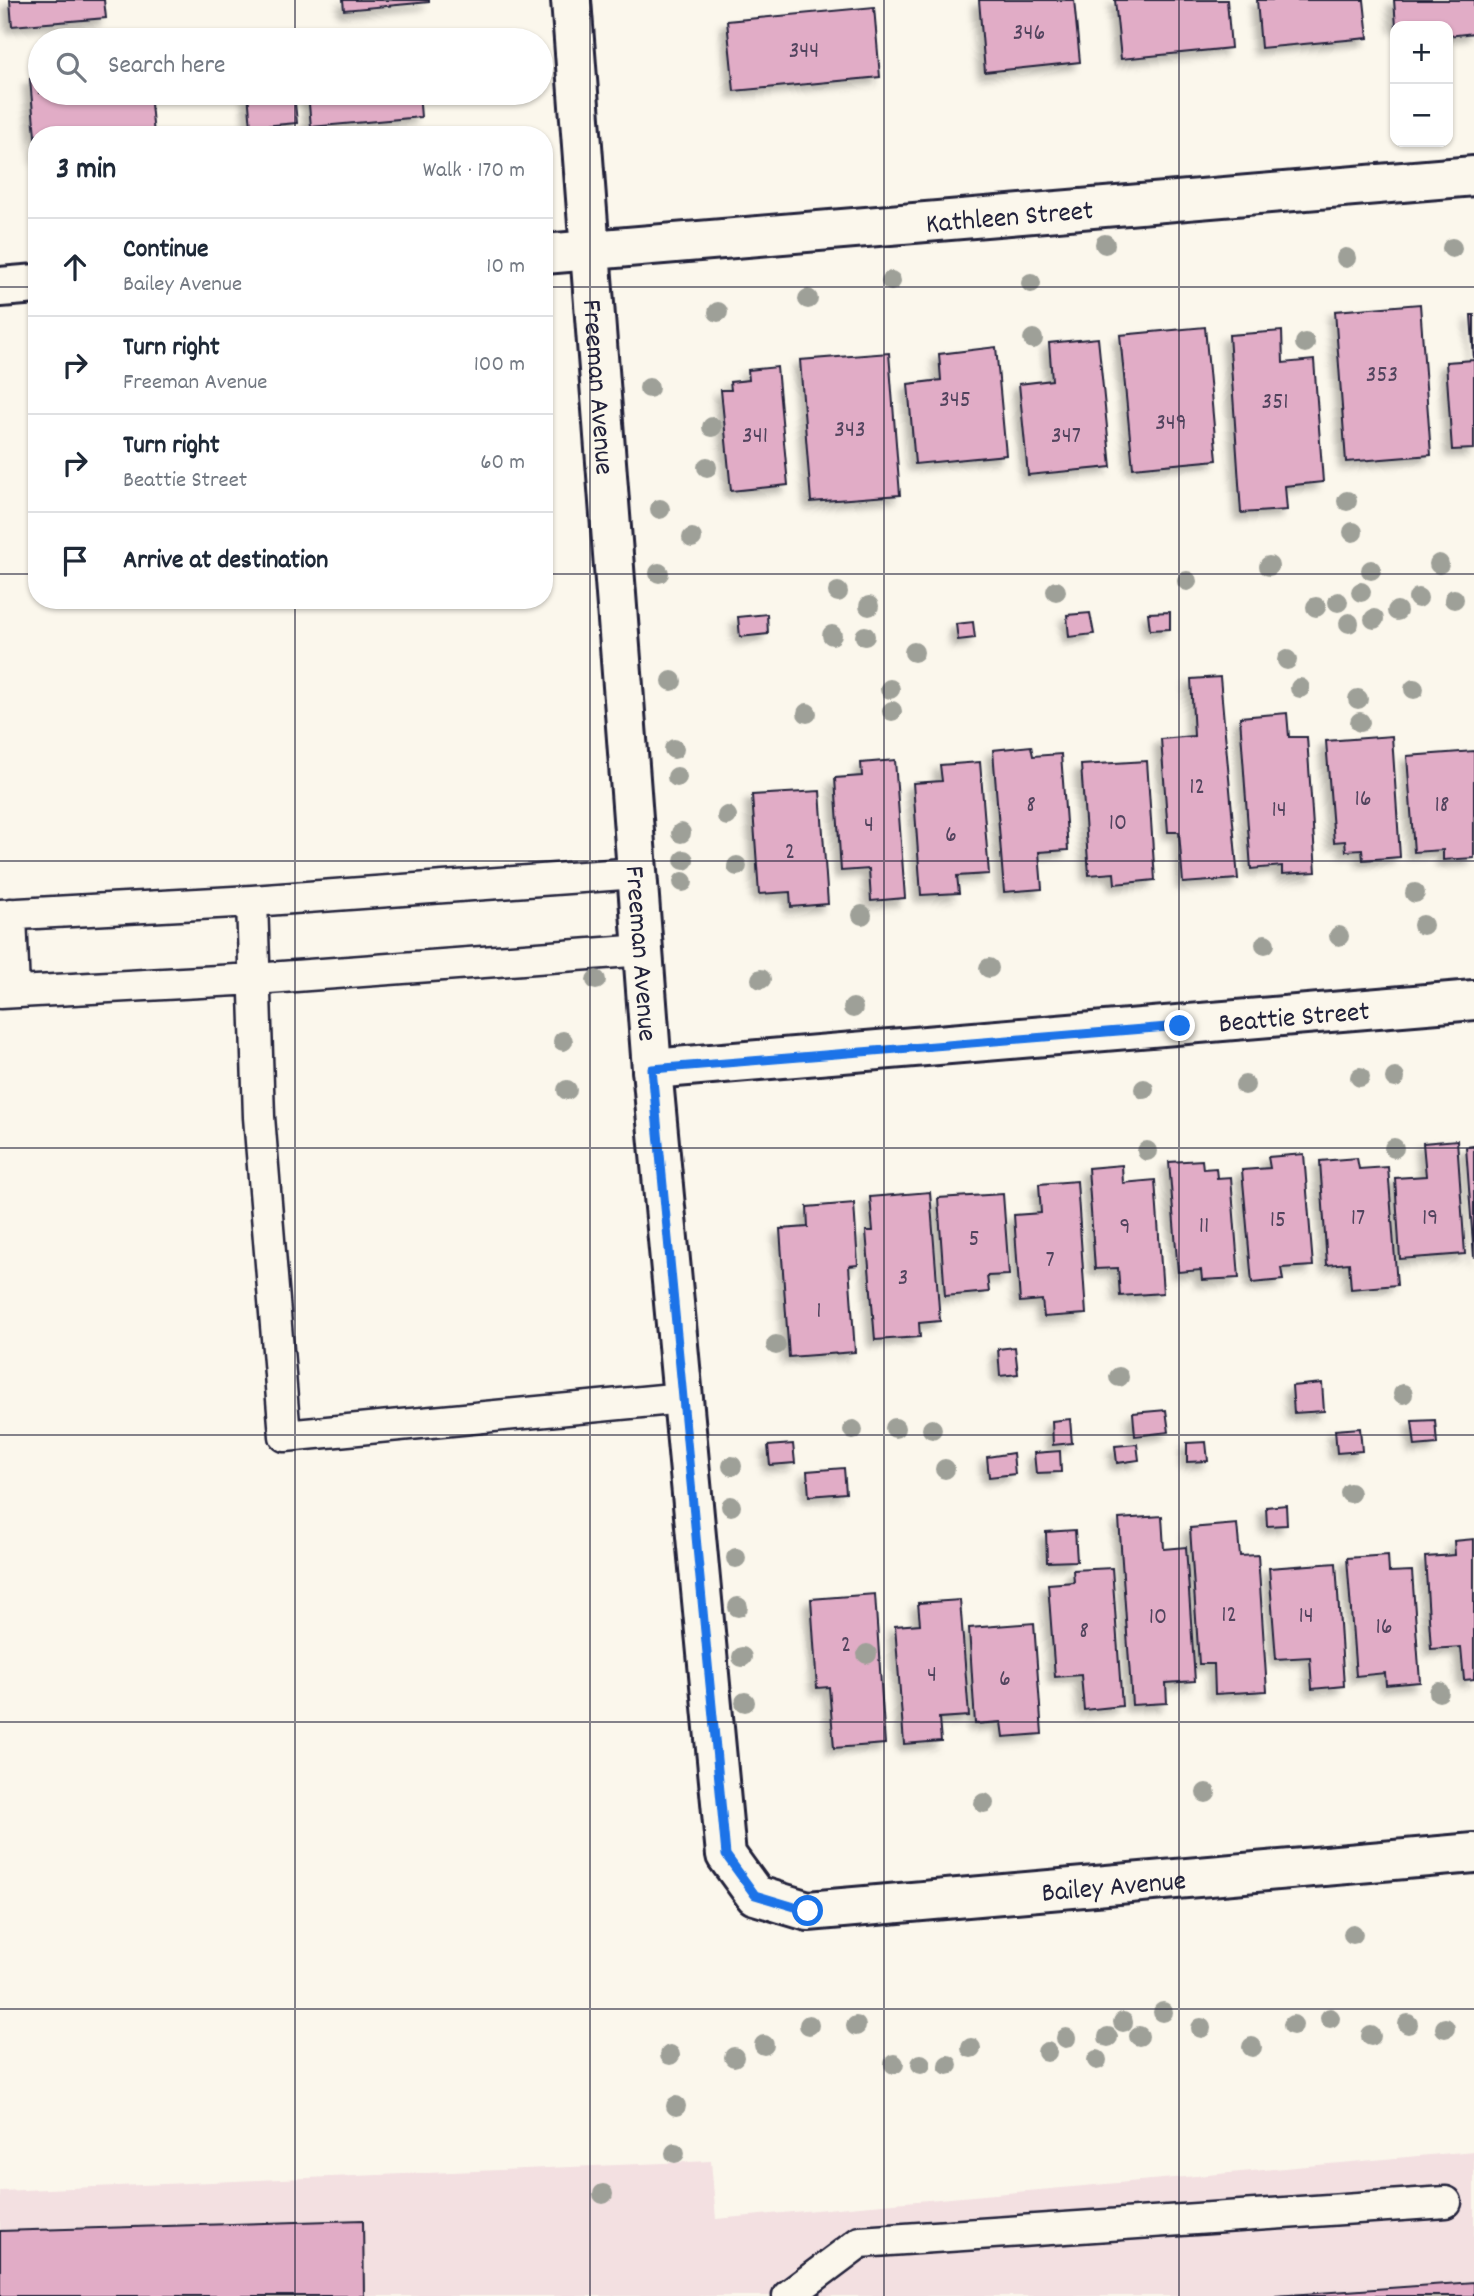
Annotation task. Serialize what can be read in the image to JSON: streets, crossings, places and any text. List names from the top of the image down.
{
  "streets": {
    "street": [
      "Kathleen Street",
      "Freeman Avenue",
      "Beattie Street",
      "Bailey Avenue"
    ]
  },
  "crossings": [
    ["Kathleen Street", "Freeman Avenue"],
    ["Freeman Avenue", "Beattie Street"],
    ["Freeman Avenue", "Bailey Avenue"]
  ],
  "house_numbers": [
    "346",
    "344",
    "353",
    "345",
    "351",
    "349",
    "343",
    "341",
    "347",
    "12",
    "16",
    "8",
    "18",
    "14",
    "10",
    "4",
    "6",
    "2",
    "17",
    "19",
    "15",
    "11",
    "9",
    "5",
    "7",
    "3",
    "1",
    "12",
    "14",
    "10",
    "16",
    "8",
    "2",
    "4",
    "6"
  ],
  "page": {
    "map_buttons": ["+", "−"],
    "search": "Search here",
    "heading": ["3 min", "Walk · 170 m"],
    "list": [
      ["Continue", "Bailey Avenue", "10 m"],
      ["Turn right", "Freeman Avenue", "100 m"],
      ["Turn right", "Beattie Street", "60 m"],
      "Arrive at destination"
    ]
  }
}
